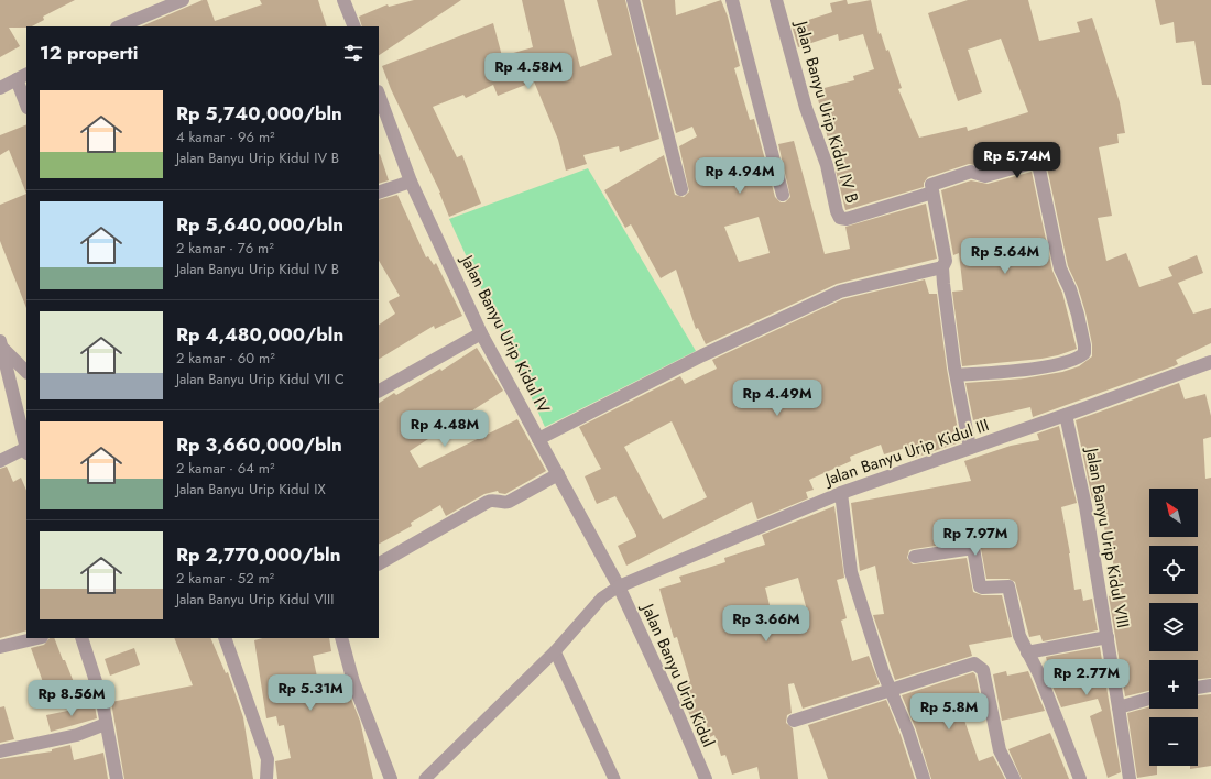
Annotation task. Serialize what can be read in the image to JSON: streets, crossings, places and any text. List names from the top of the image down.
{
  "streets": {
    "street": [
      "Jalan Banyu Urip Kidul IV B",
      "Jalan Banyu Urip Kidul IV",
      "Jalan Banyu Urip Kidul III",
      "Jalan Banyu Urip Kidul VIII",
      "Jalan Banyu Urip Kidul"
    ]
  },
  "crossings": [
    ["Jalan Banyu Urip Kidul IV", "Jalan Banyu Urip Kidul III"],
    ["Jalan Banyu Urip Kidul IV", "Jalan Banyu Urip Kidul"],
    ["Jalan Banyu Urip Kidul III", "Jalan Banyu Urip Kidul VIII"],
    ["Jalan Banyu Urip Kidul III", "Jalan Banyu Urip Kidul"]
  ],
  "north": "top left",
  "page": {
    "heading": "12 properti",
    "price": [
      "Rp 4.58M",
      "Rp 5.74M",
      "Rp 4.94M",
      "Rp 5.64M",
      "Rp 4.49M",
      "Rp 4.48M",
      "Rp 7.97M",
      "Rp 3.66M",
      "Rp 2.77M",
      "Rp 5.31M",
      "Rp 8.56M",
      "Rp 5.8M"
    ],
    "list": [
      {
        "name": "Rp 5,740,000/bln",
        "note": "4 kamar · 96 m² · Jalan Banyu Urip Kidul IV B"
      },
      {
        "name": "Rp 5,640,000/bln",
        "note": "2 kamar · 76 m² · Jalan Banyu Urip Kidul IV B"
      },
      {
        "name": "Rp 4,480,000/bln",
        "note": "2 kamar · 60 m² · Jalan Banyu Urip Kidul VII C"
      },
      {
        "name": "Rp 3,660,000/bln",
        "note": "2 kamar · 64 m² · Jalan Banyu Urip Kidul IX"
      },
      {
        "name": "Rp 2,770,000/bln",
        "note": "2 kamar · 52 m² · Jalan Banyu Urip Kidul VIII"
      }
    ],
    "map_buttons": ["+", "−"]
  }
}
